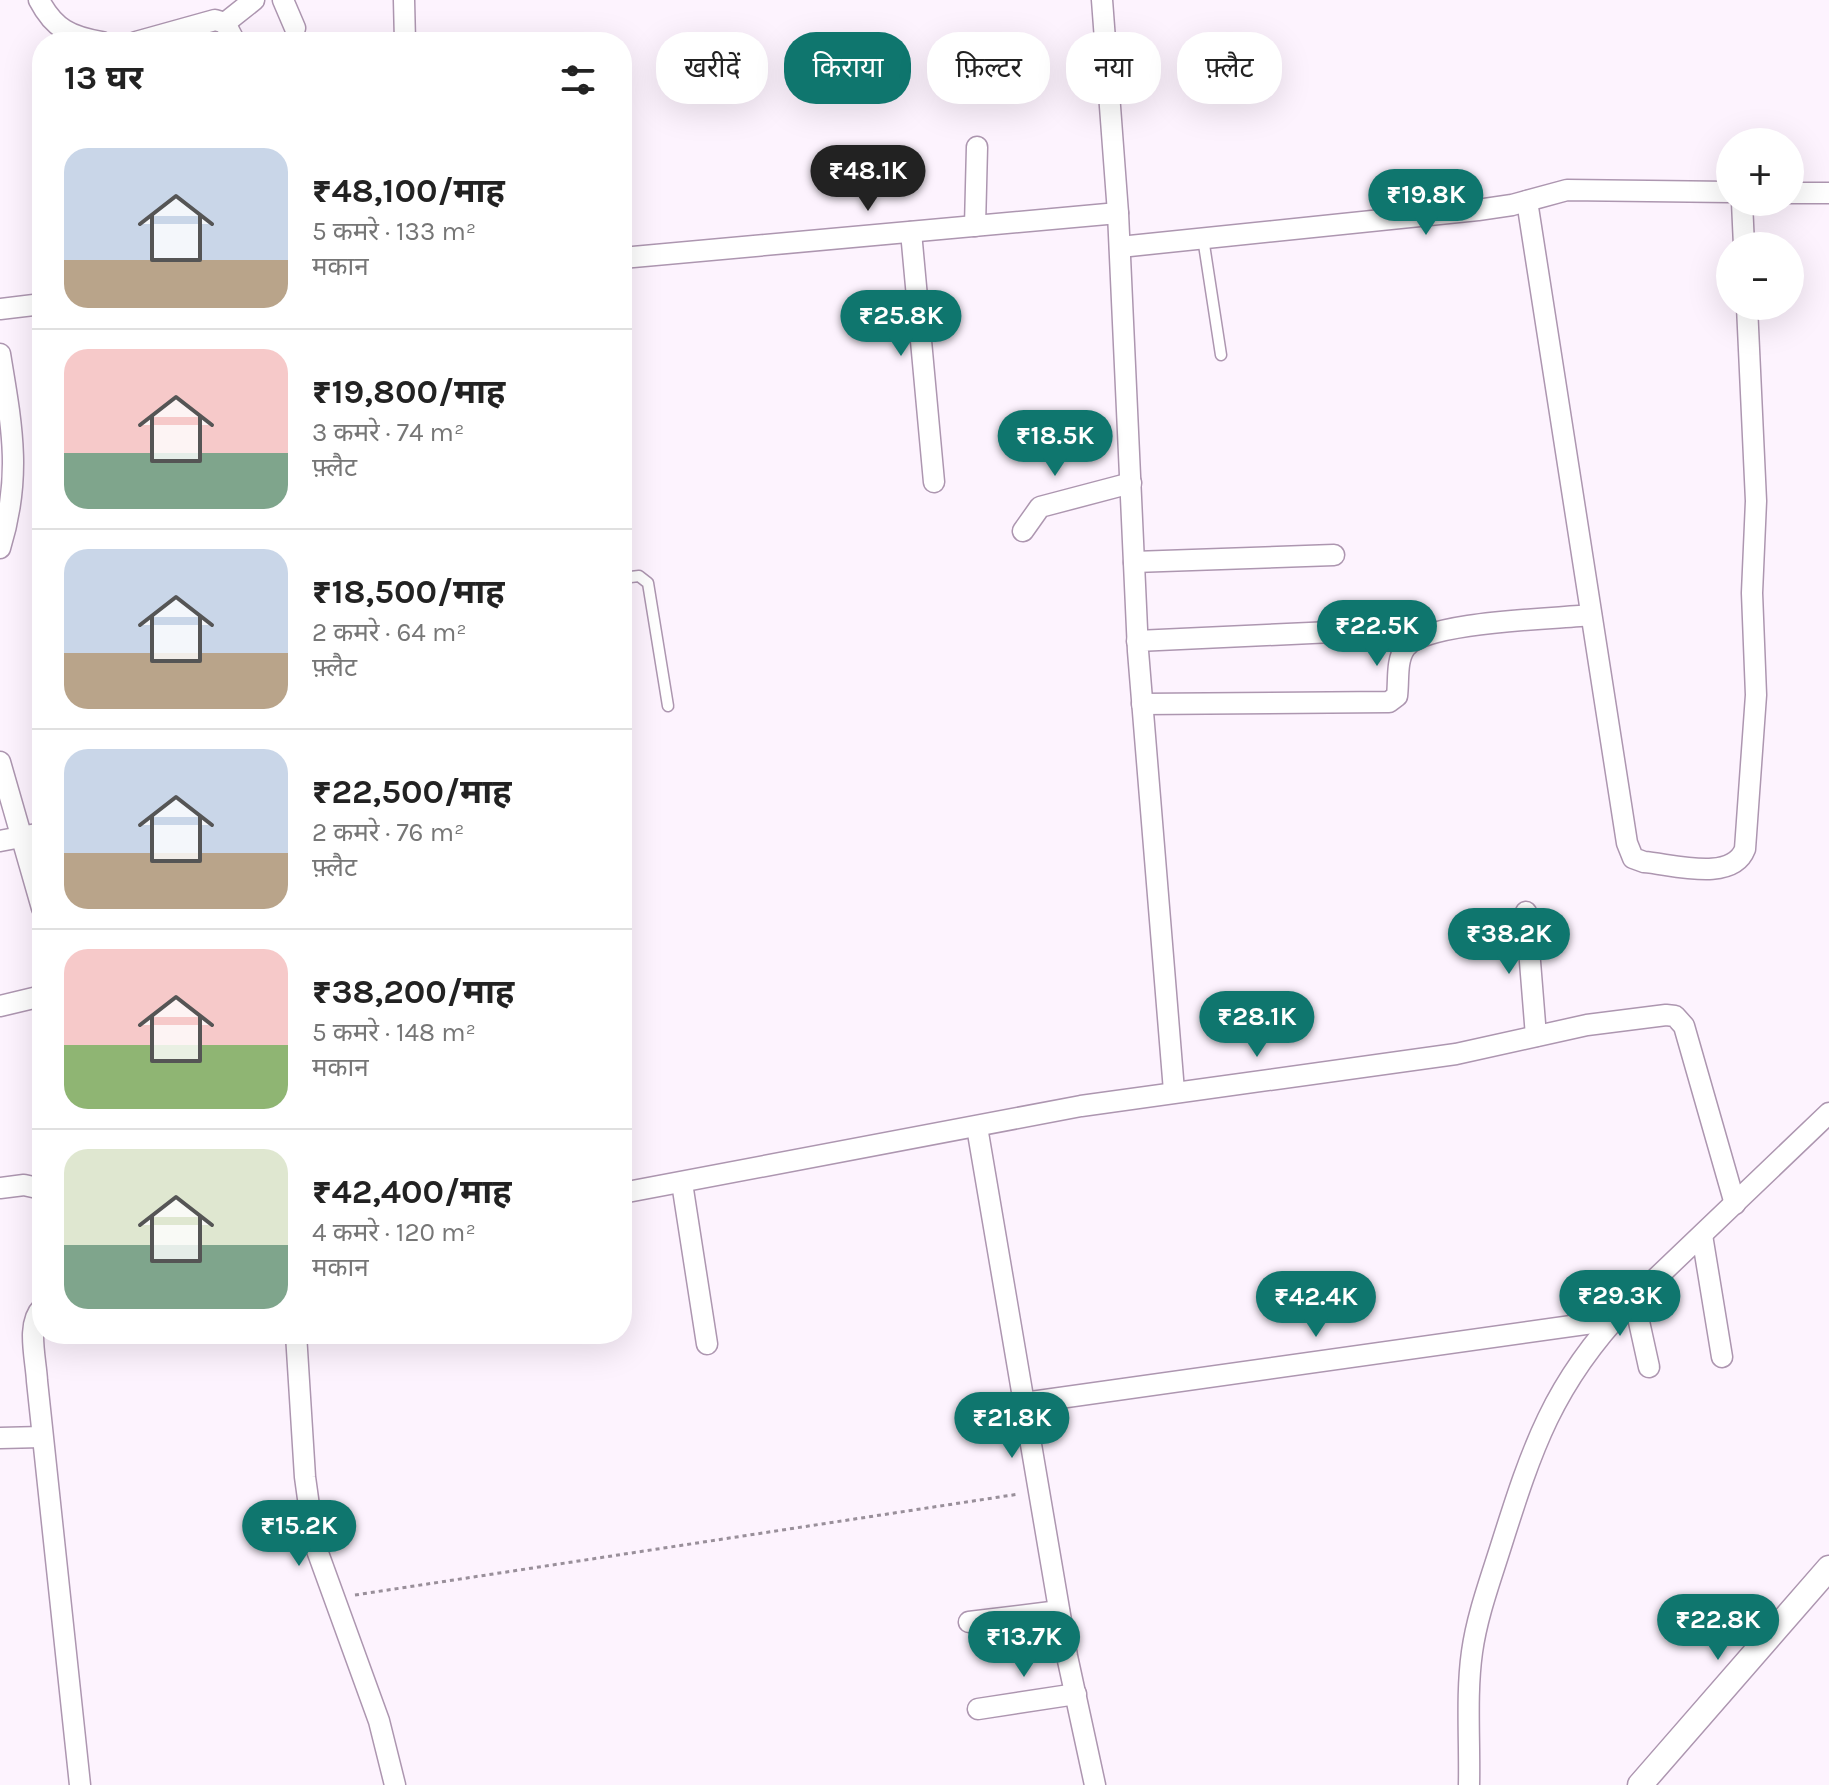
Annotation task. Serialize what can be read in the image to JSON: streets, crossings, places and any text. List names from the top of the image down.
{
  "page": {
    "chip": [
      "खरीदें",
      "किराया",
      "फ़िल्टर",
      "नया",
      "फ़्लैट"
    ],
    "heading": "13 घर",
    "map_buttons": ["+", "−"],
    "list": [
      {
        "name": "₹48,100/माह",
        "note": "5 कमरे · 133 m² · मकान"
      },
      {
        "name": "₹19,800/माह",
        "note": "3 कमरे · 74 m² · फ़्लैट"
      },
      {
        "name": "₹18,500/माह",
        "note": "2 कमरे · 64 m² · फ़्लैट"
      },
      {
        "name": "₹22,500/माह",
        "note": "2 कमरे · 76 m² · फ़्लैट"
      },
      {
        "name": "₹38,200/माह",
        "note": "5 कमरे · 148 m² · मकान"
      },
      {
        "name": "₹42,400/माह",
        "note": "4 कमरे · 120 m² · मकान"
      }
    ],
    "price": [
      "₹48.1K",
      "₹19.8K",
      "₹25.8K",
      "₹18.5K",
      "₹22.5K",
      "₹38.2K",
      "₹28.1K",
      "₹29.3K",
      "₹42.4K",
      "₹21.8K",
      "₹15.2K",
      "₹22.8K",
      "₹13.7K"
    ]
  }
}
